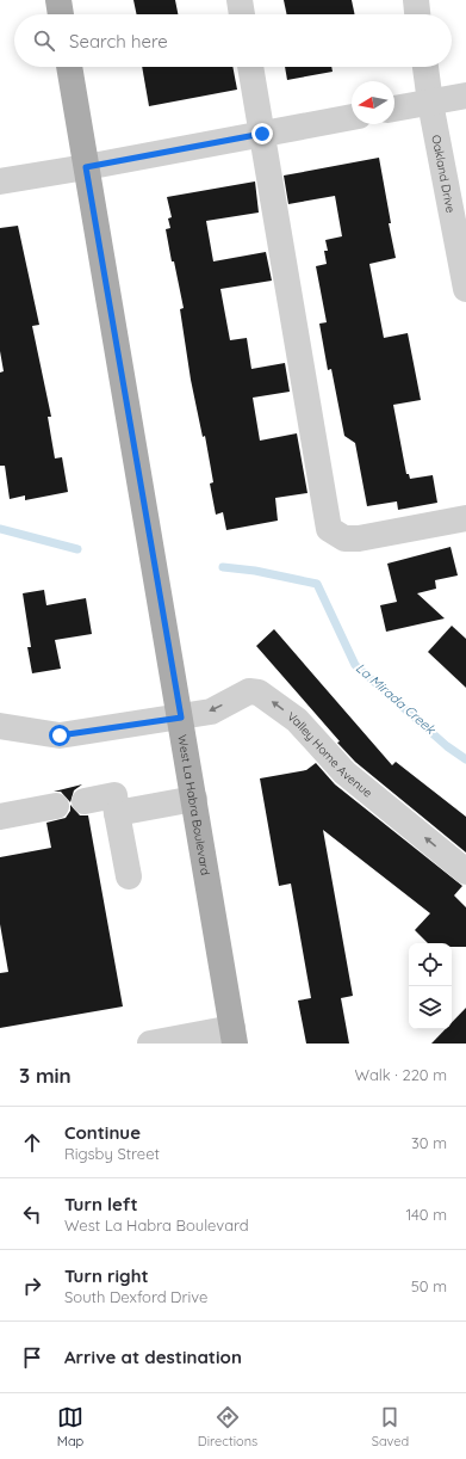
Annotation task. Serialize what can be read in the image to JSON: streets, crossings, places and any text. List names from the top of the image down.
{
  "streets": {
    "main road": ["West La Habra Boulevard"],
    "street": ["Oakland Drive", "Valley Home Avenue"]
  },
  "crossings": [
    ["Valley Home Avenue", "West La Habra Boulevard"]
  ],
  "one_way": ["Valley Home Avenue"],
  "water": ["La Mirada Creek"],
  "north": "left",
  "page": {
    "search": "Search here",
    "heading": ["3 min", "Walk · 220 m"],
    "list": [
      ["Continue", "Rigsby Street", "30 m"],
      ["Turn left", "West La Habra Boulevard", "140 m"],
      ["Turn right", "South Dexford Drive", "50 m"],
      "Arrive at destination"
    ],
    "nav": ["Map", "Directions", "Saved"]
  }
}
